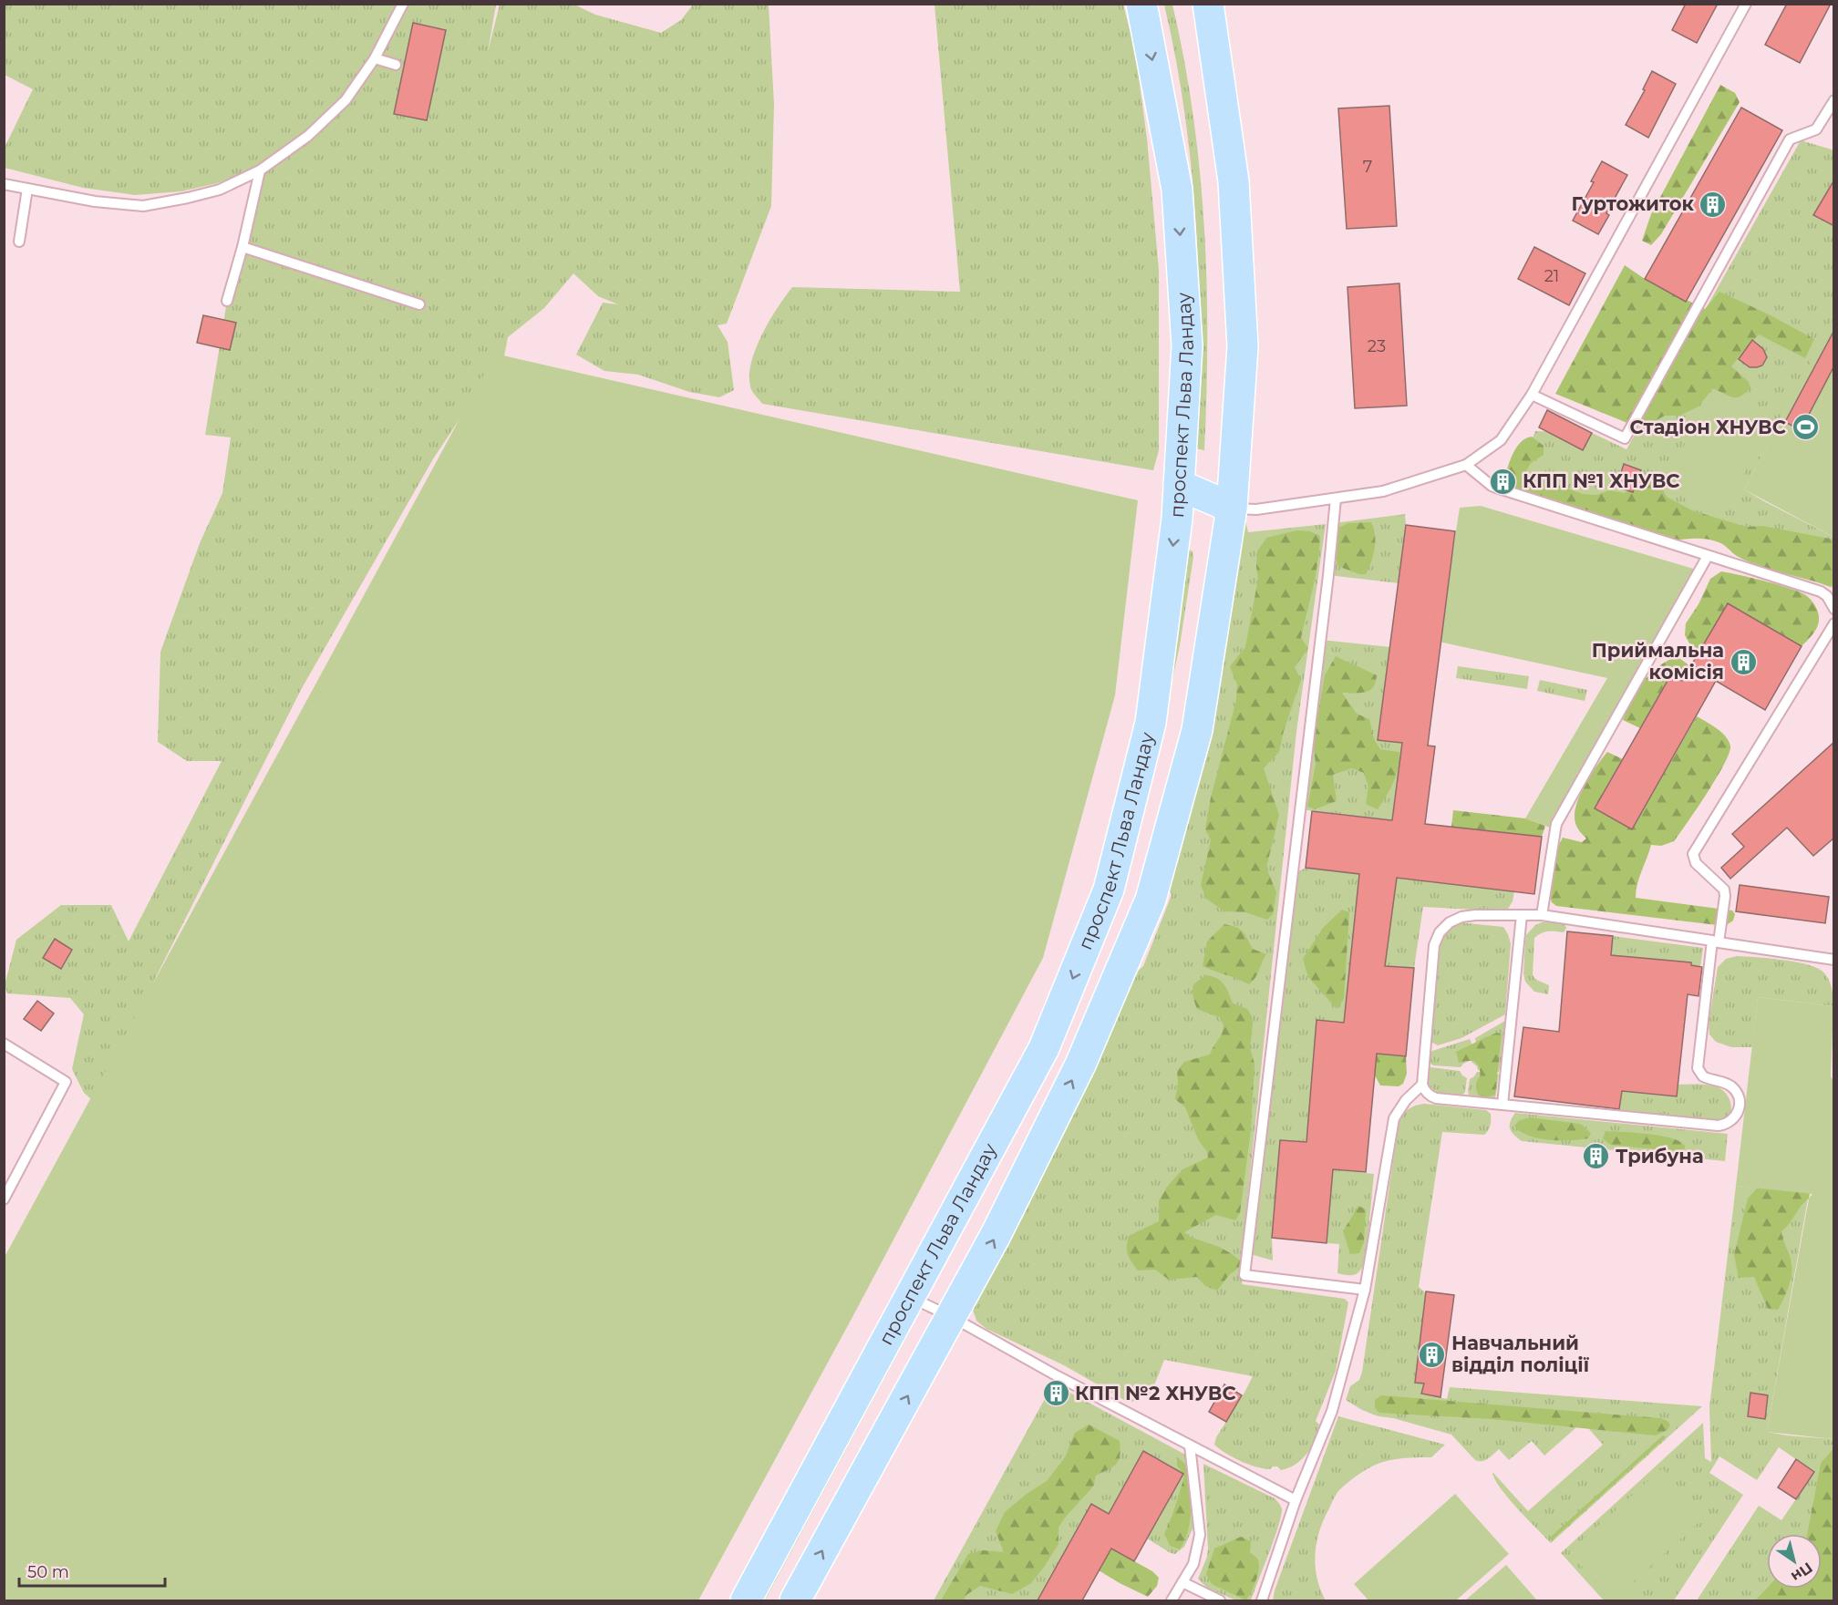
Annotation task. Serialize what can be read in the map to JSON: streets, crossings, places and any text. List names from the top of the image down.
{
  "streets": {
    "main road": ["проспект Льва Ландау"]
  },
  "places": {
    "building": [
      "Гуртожиток",
      "КПП №1 ХНУВС",
      "Приймальна комісія",
      "Трибуна",
      "Навчальний відділ поліції",
      "КПП №2 ХНУВС"
    ],
    "sports": ["Стадіон ХНУВС"]
  },
  "house_numbers": ["7", "21", "23"],
  "scale_bar": "50 m",
  "north": "bottom right"
}
